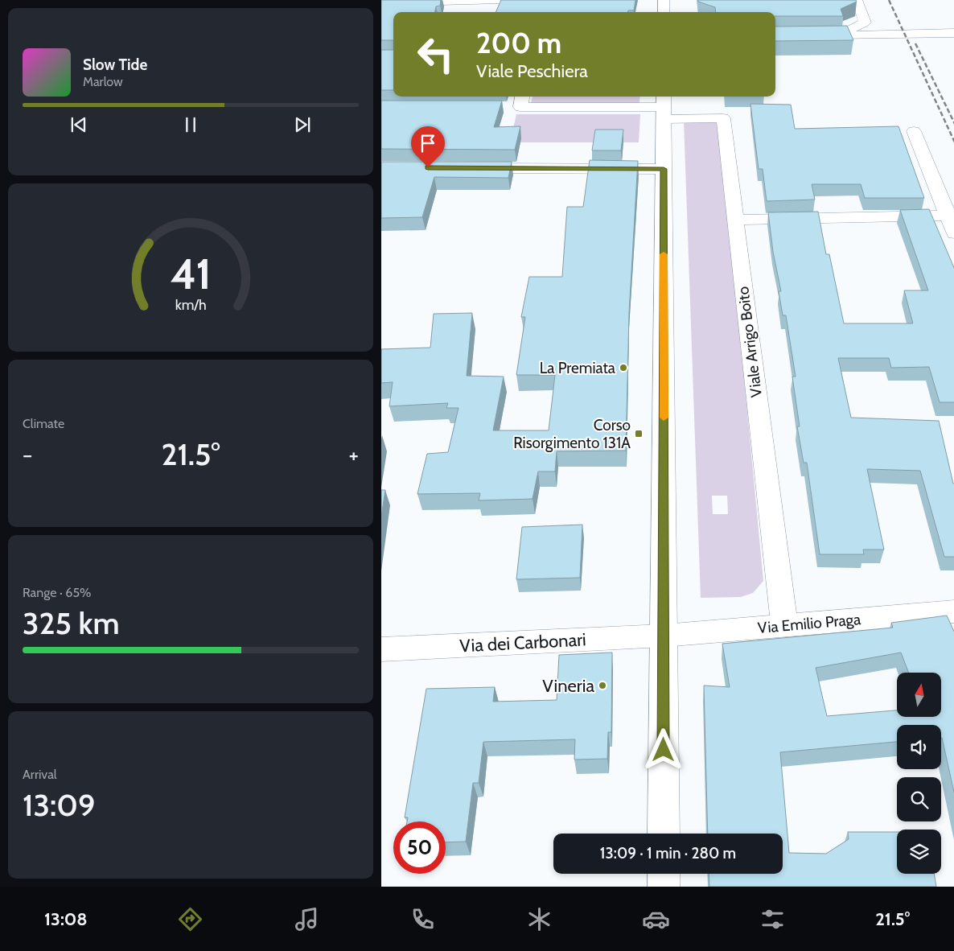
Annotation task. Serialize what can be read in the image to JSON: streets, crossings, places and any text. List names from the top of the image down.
{
  "streets": {
    "street": ["Viale Arrigo Boito", "Via Emilio Praga", "Via dei Carbonari"]
  },
  "crossings": [
    ["Viale Arrigo Boito", "Via Emilio Praga"],
    ["Via Emilio Praga", "Via dei Carbonari"]
  ],
  "places": {
    "other": ["La Premiata", "Vineria"],
    "transit": ["Corso Risorgimento 131A"]
  },
  "north": "top",
  "page": {
    "turn": ["200 m", "Viale Peschiera"],
    "song": ["Slow Tide", "Marlow"],
    "tile": [
      "Climate",
      ["Range · 65%", "325 km"],
      ["Arrival", "13:09"]
    ],
    "heat": ["−", "21.5°", "+"],
    "limit": "50",
    "trip": "13:09 · 1 min · 280 m",
    "tabs": ["13:08", "21.5°"],
    "gauge": ["41", "km/h"]
  }
}
